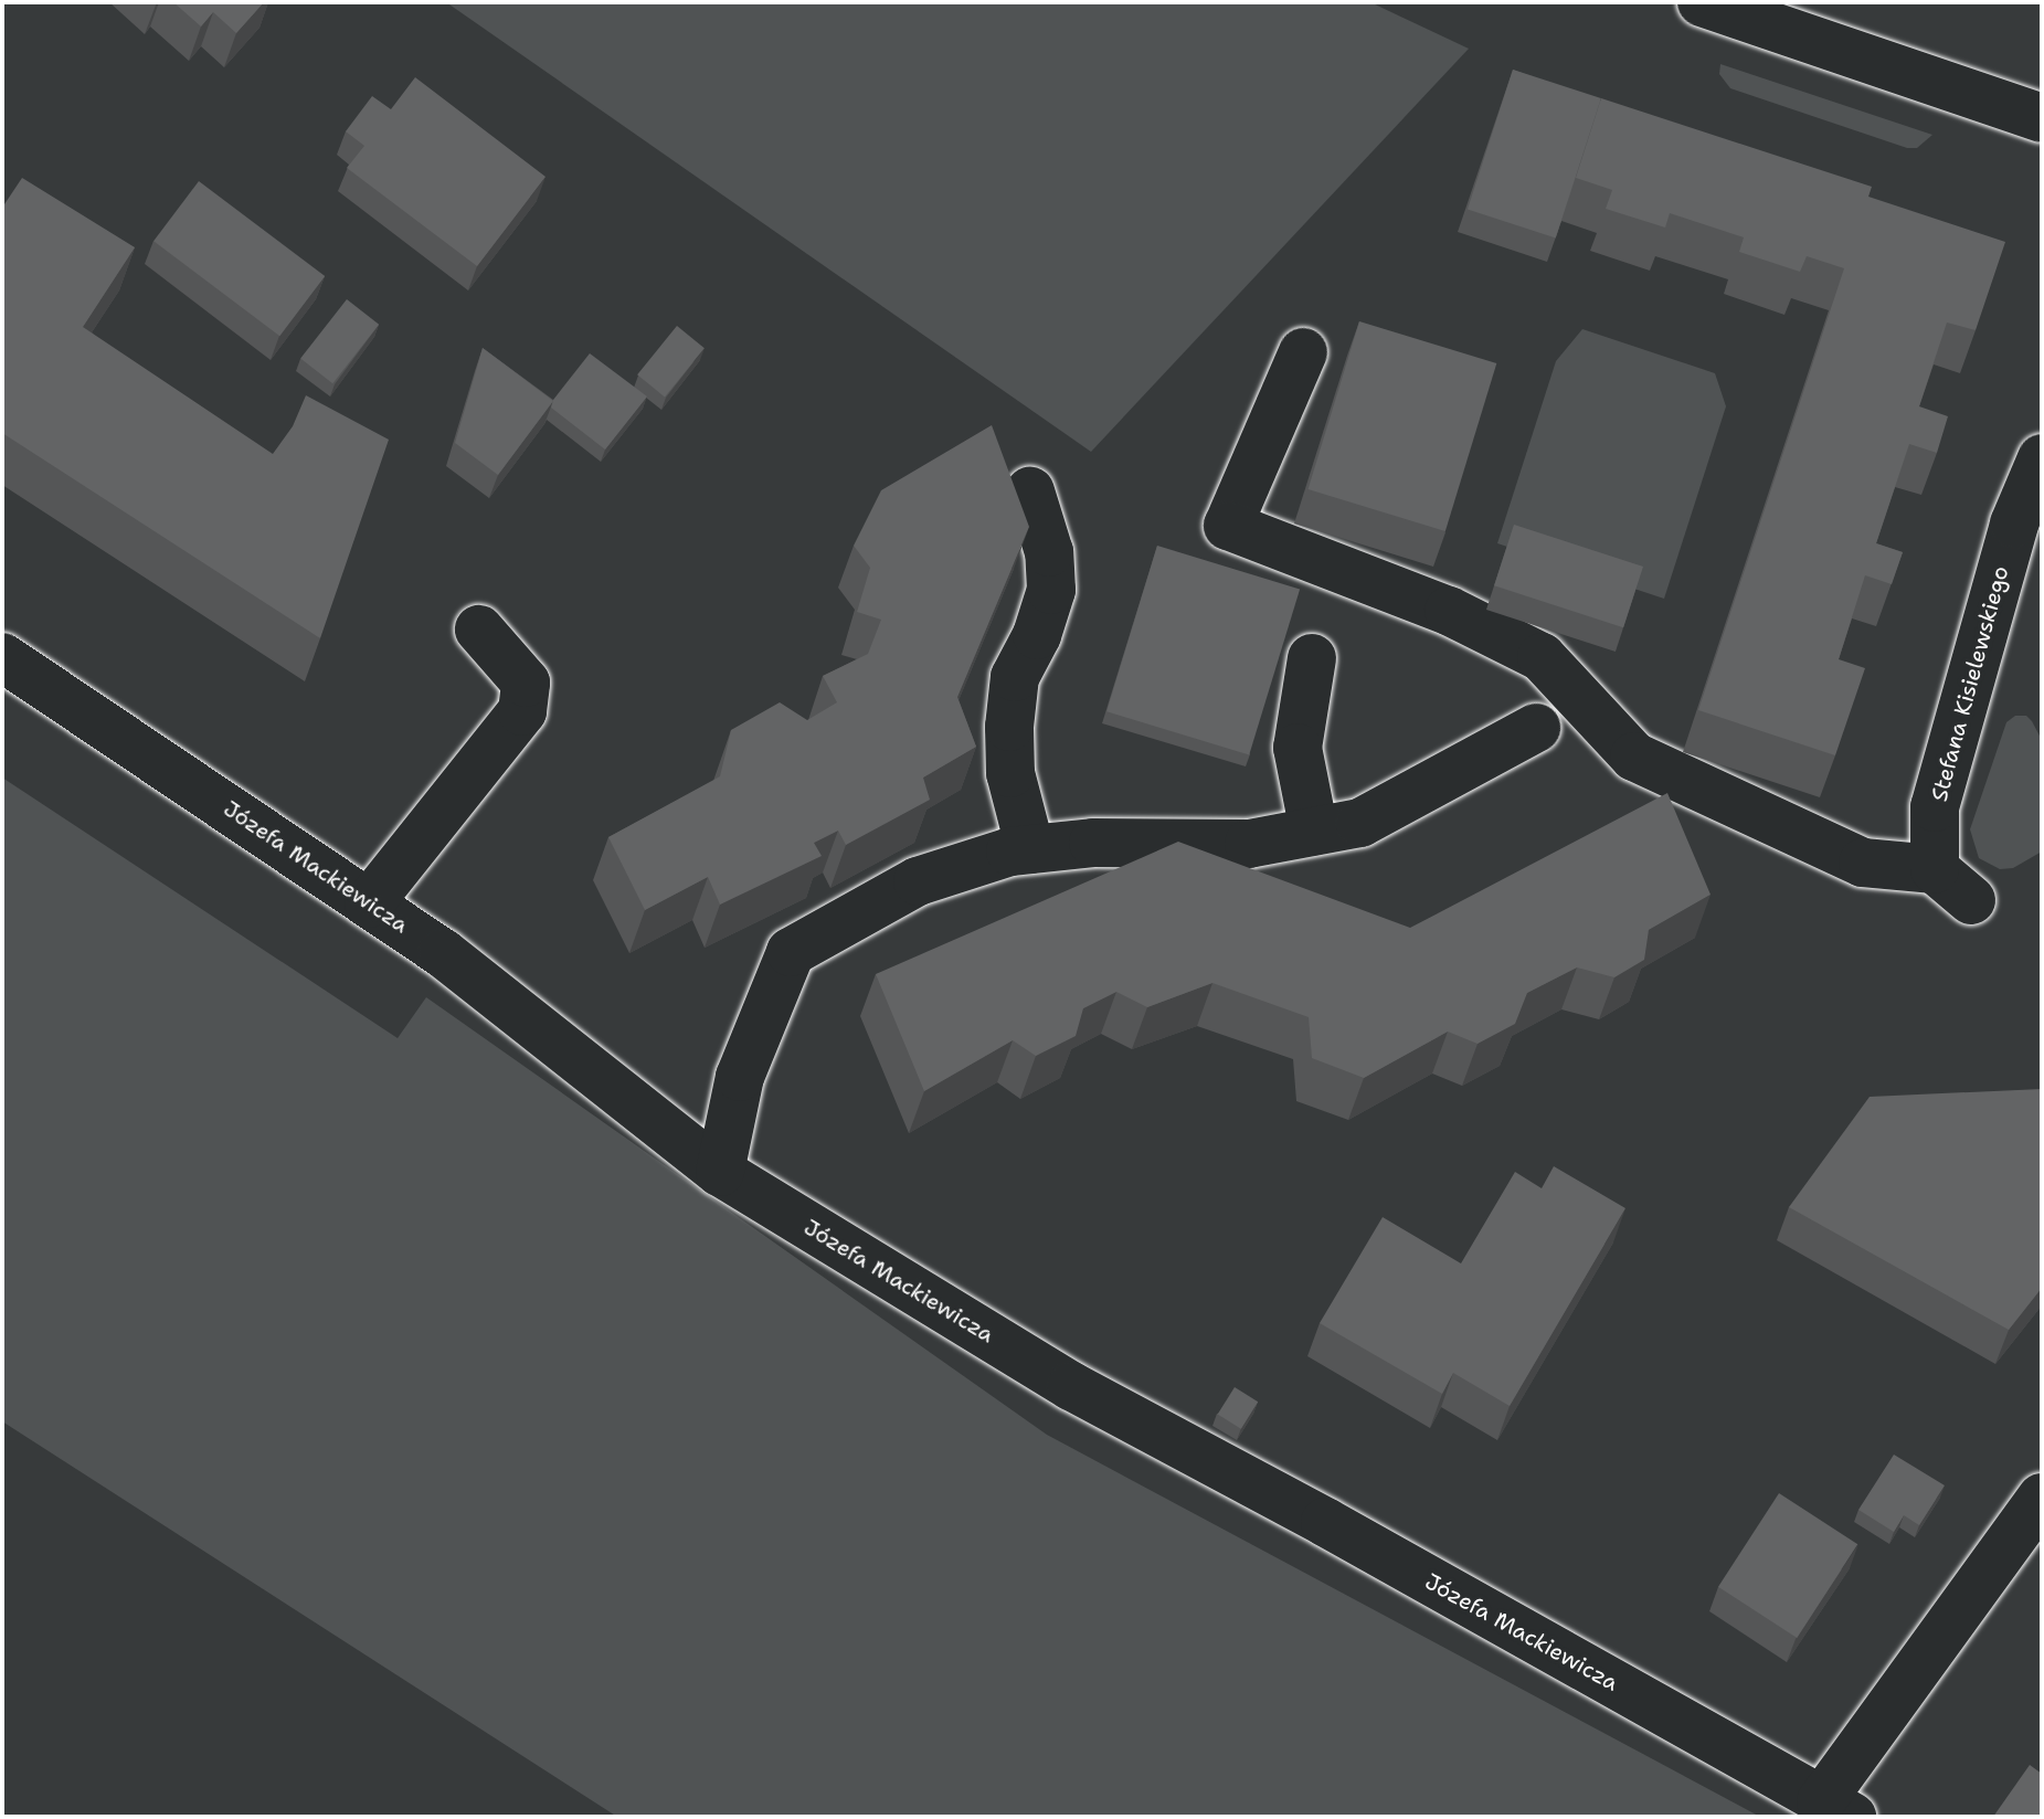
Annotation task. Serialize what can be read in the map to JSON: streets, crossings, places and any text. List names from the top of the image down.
{
  "streets": {
    "street": ["Stefana Kisielewskiego", "Józefa Mackiewicza"]
  }
}
